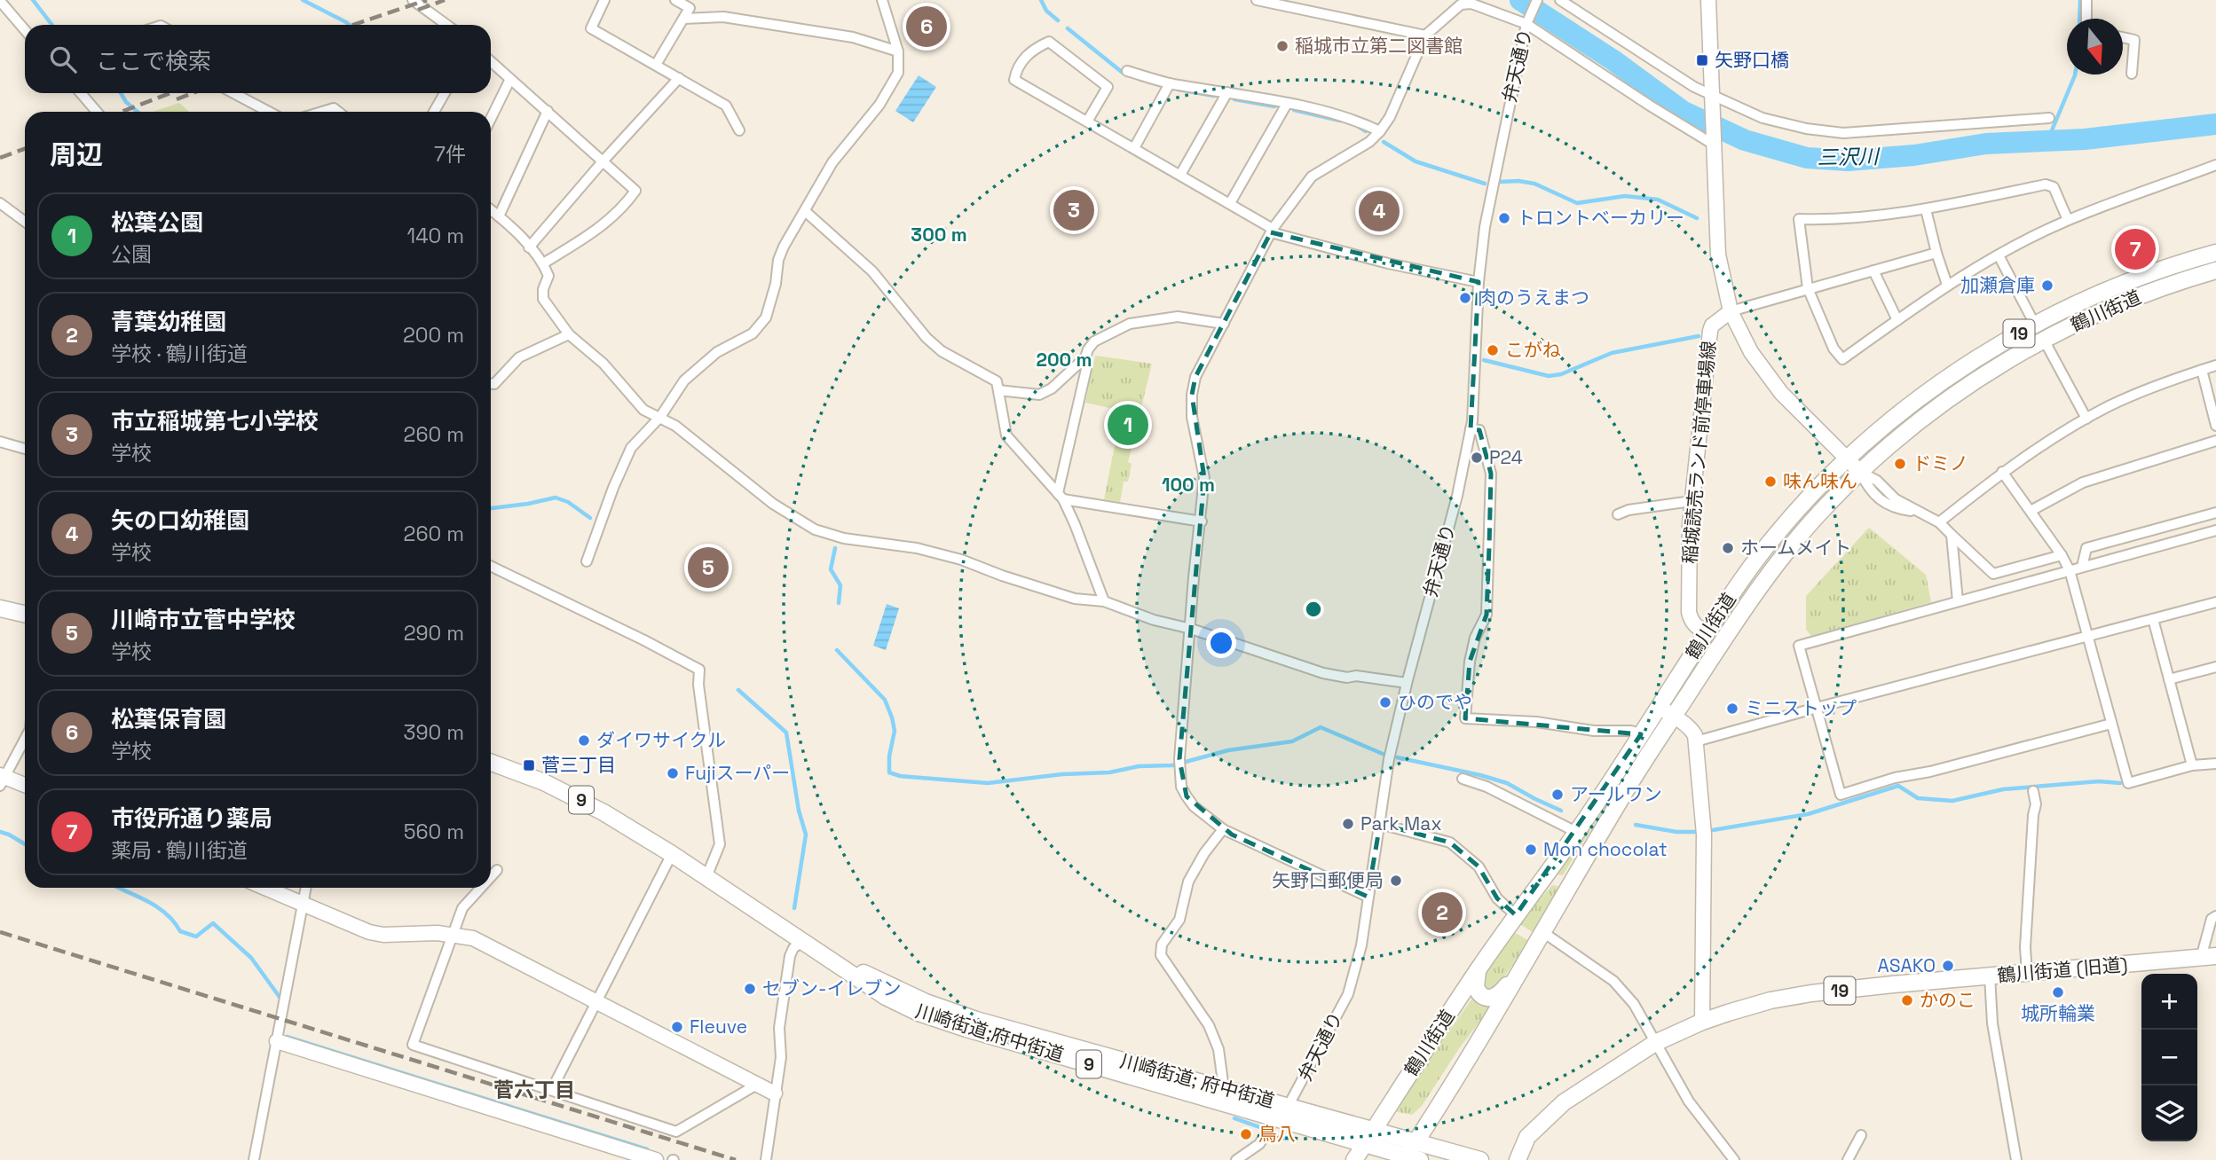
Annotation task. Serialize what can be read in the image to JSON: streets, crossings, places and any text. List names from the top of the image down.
{
  "streets": {
    "main road": [
      "鶴川街道",
      "19",
      "稲城読売ランド前停車場線",
      "9",
      "鶴川街道 (旧道)",
      "川崎街道;府中街道",
      "川崎街道; 府中街道"
    ],
    "street": ["弁天通り"]
  },
  "crossings": [
    ["弁天通り", "9"],
    ["弁天通り", "川崎街道; 府中街道"],
    ["鶴川街道", "稲城読売ランド前停車場線"],
    ["鶴川街道", "9"],
    ["鶴川街道", "川崎街道;府中街道"],
    ["9", "川崎街道;府中街道"],
    ["9", "川崎街道; 府中街道"],
    ["川崎街道;府中街道", "川崎街道; 府中街道"]
  ],
  "districts": ["菅六丁目"],
  "water": ["三沢川"],
  "places": {
    "other": [
      "稲城市立第二図書館",
      "トロントベーカリー",
      "加瀬倉庫",
      "肉のうえまつ",
      "こがね",
      "P24",
      "ドミノ",
      "味ん味ん",
      "ホームメイト",
      "ひのでや",
      "ミニストップ",
      "ダイワサイクル",
      "Fujiスーパー",
      "アールワン",
      "Park Max",
      "Mon chocolat",
      "矢野口郵便局",
      "ASAKO",
      "セブン-イレブン",
      "城所輪業",
      "かのこ",
      "Fleuve",
      "鳥八"
    ],
    "transit": ["矢野口橋", "菅三丁目"]
  },
  "north": "bottom",
  "page": {
    "pins": [
      "6",
      "3",
      "4",
      "7",
      "1",
      "5",
      "2"
    ],
    "search": "ここで検索",
    "heading": ["周辺", "7件"],
    "list": [
      {
        "mark": "1",
        "name": "松葉公園",
        "note": "公園",
        "value": "140 m"
      },
      {
        "mark": "2",
        "name": "青葉幼稚園",
        "note": "学校 · 鶴川街道",
        "value": "200 m"
      },
      {
        "mark": "3",
        "name": "市立稲城第七小学校",
        "note": "学校",
        "value": "260 m"
      },
      {
        "mark": "4",
        "name": "矢の口幼稚園",
        "note": "学校",
        "value": "260 m"
      },
      {
        "mark": "5",
        "name": "川崎市立菅中学校",
        "note": "学校",
        "value": "290 m"
      },
      {
        "mark": "6",
        "name": "松葉保育園",
        "note": "学校",
        "value": "390 m"
      },
      {
        "mark": "7",
        "name": "市役所通り薬局",
        "note": "薬局 · 鶴川街道",
        "value": "560 m"
      }
    ],
    "map_buttons": ["+", "−"]
  },
  "rings": ["300 m", "200 m", "100 m"]
}
